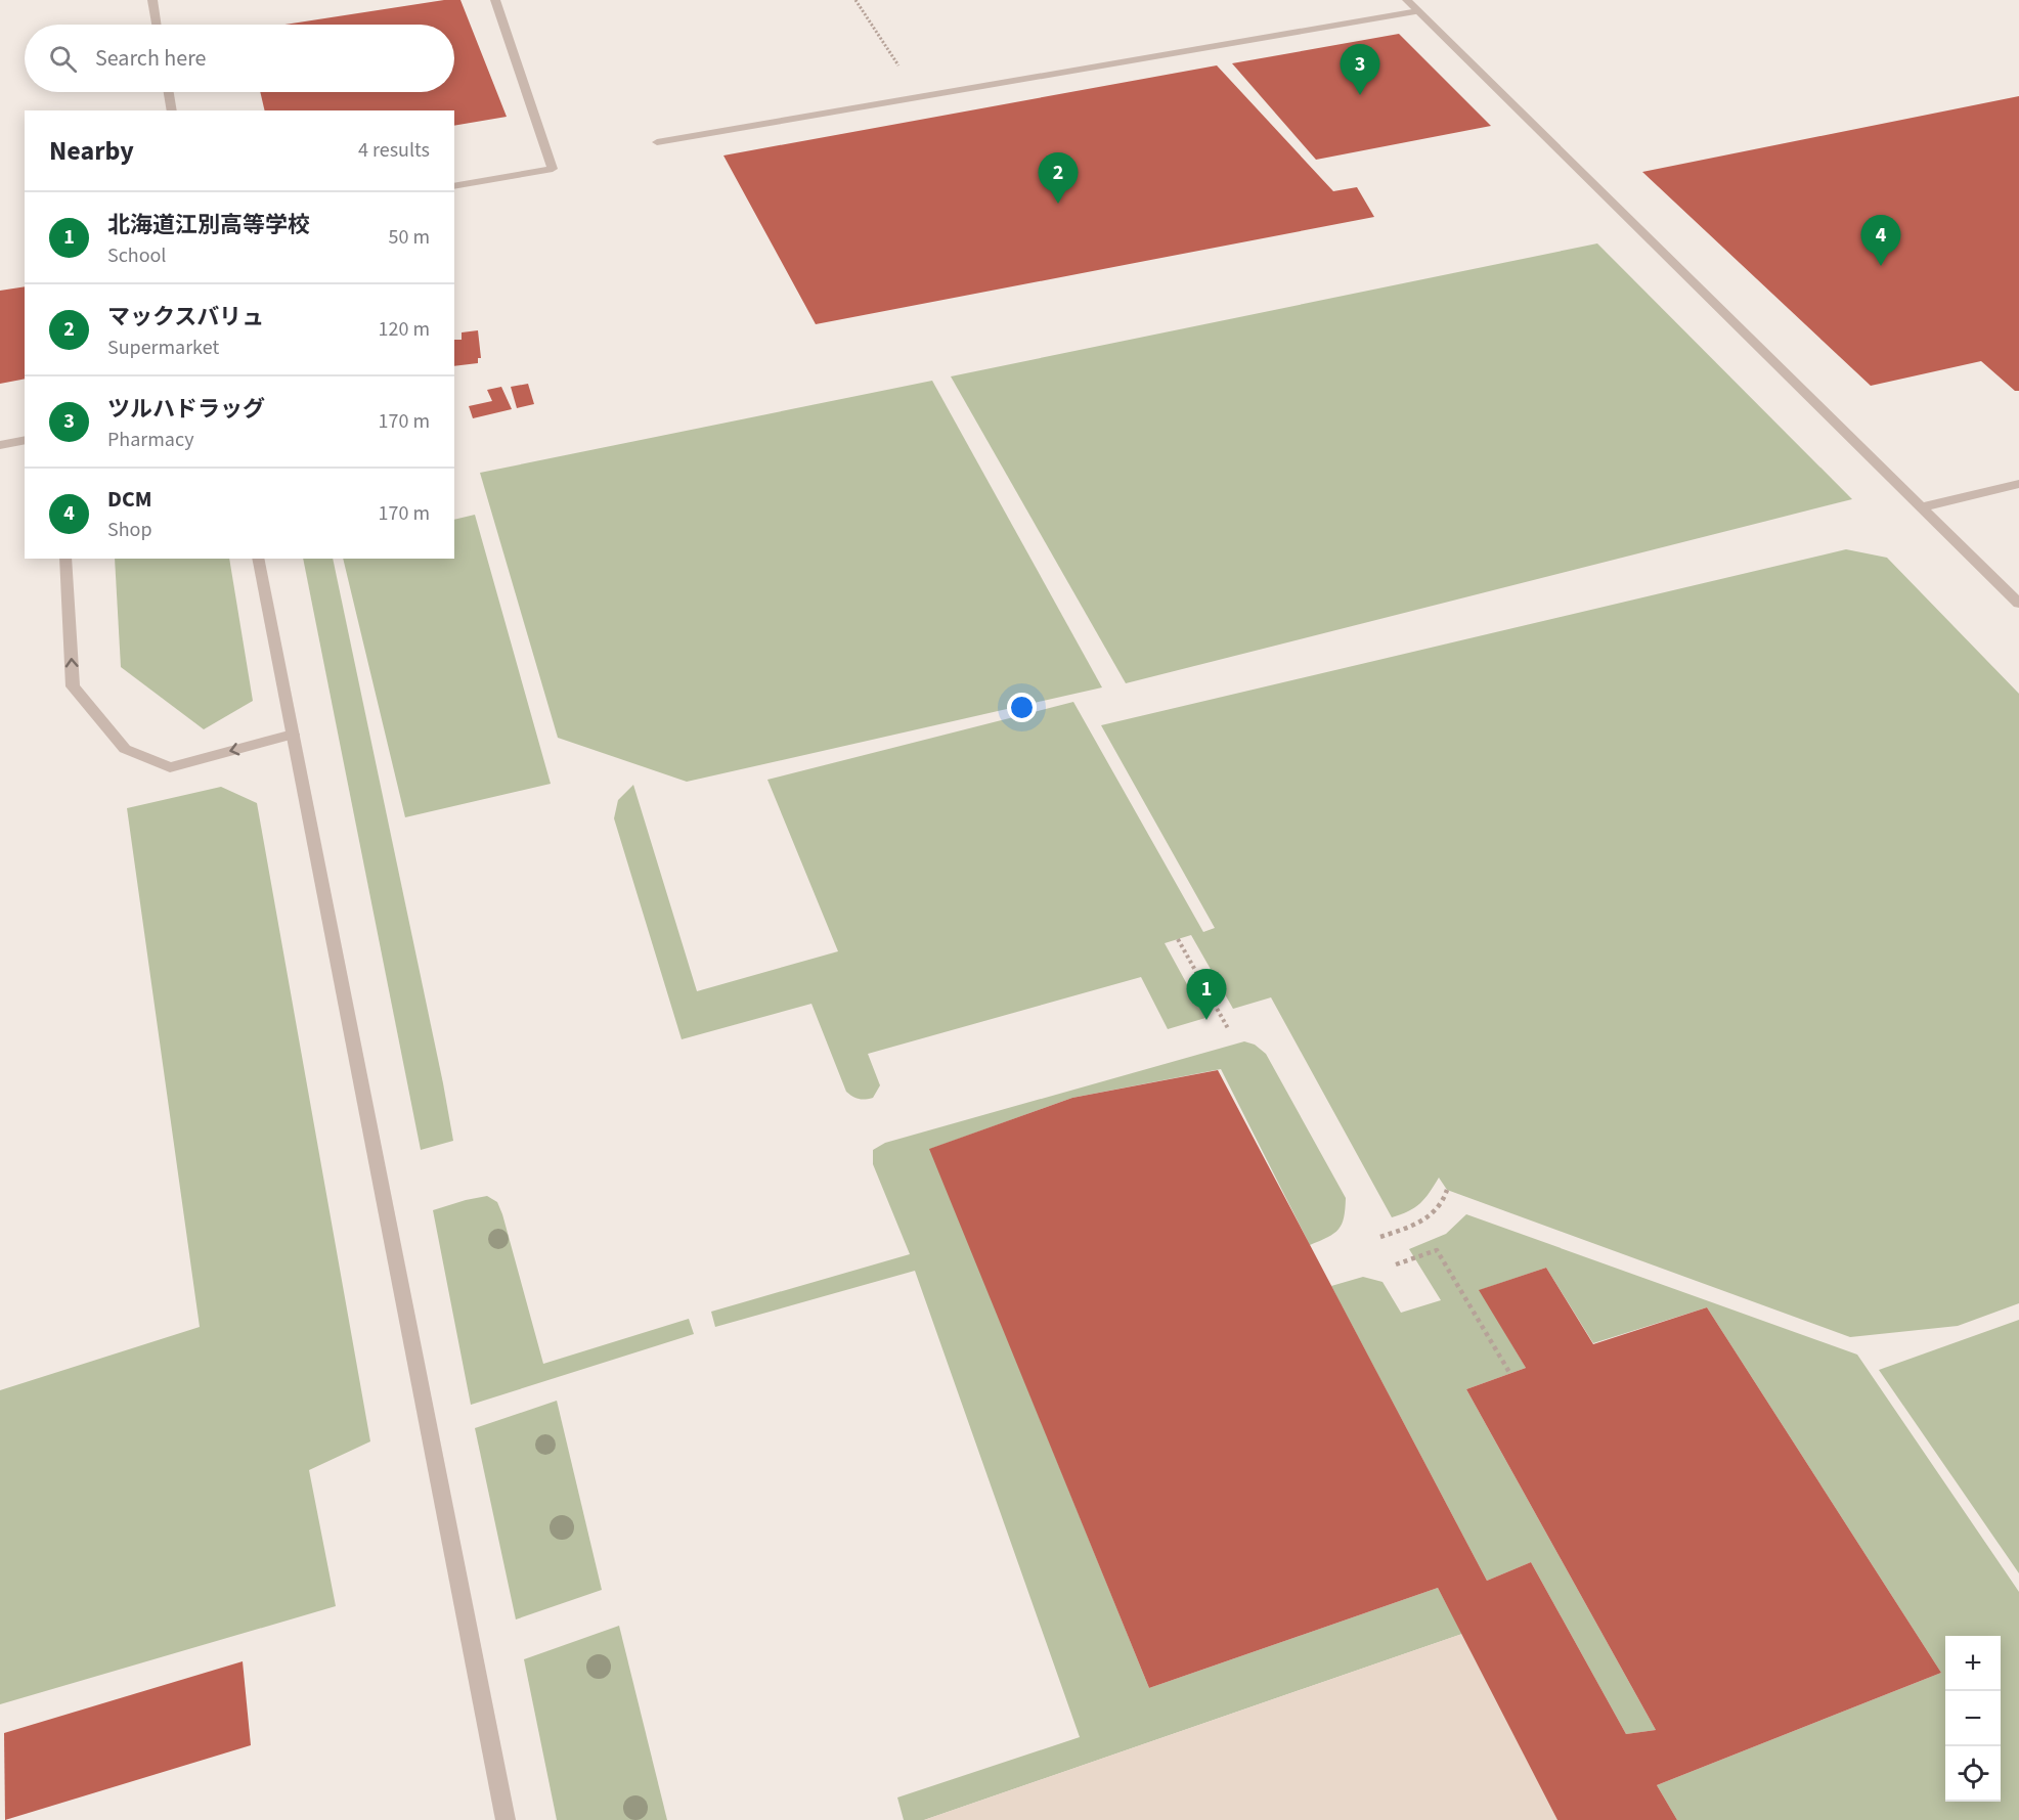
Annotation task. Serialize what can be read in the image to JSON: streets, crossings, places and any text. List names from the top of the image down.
{
  "page": {
    "search": "Search here",
    "pins": [
      "3",
      "2",
      "4",
      "1"
    ],
    "heading": ["Nearby", "4 results"],
    "list": [
      {
        "mark": "1",
        "name": "北海道江別高等学校",
        "note": "School",
        "value": "50 m"
      },
      {
        "mark": "2",
        "name": "マックスバリュ",
        "note": "Supermarket",
        "value": "120 m"
      },
      {
        "mark": "3",
        "name": "ツルハドラッグ",
        "note": "Pharmacy",
        "value": "170 m"
      },
      {
        "mark": "4",
        "name": "DCM",
        "note": "Shop",
        "value": "170 m"
      }
    ],
    "map_buttons": ["+", "−"]
  }
}
